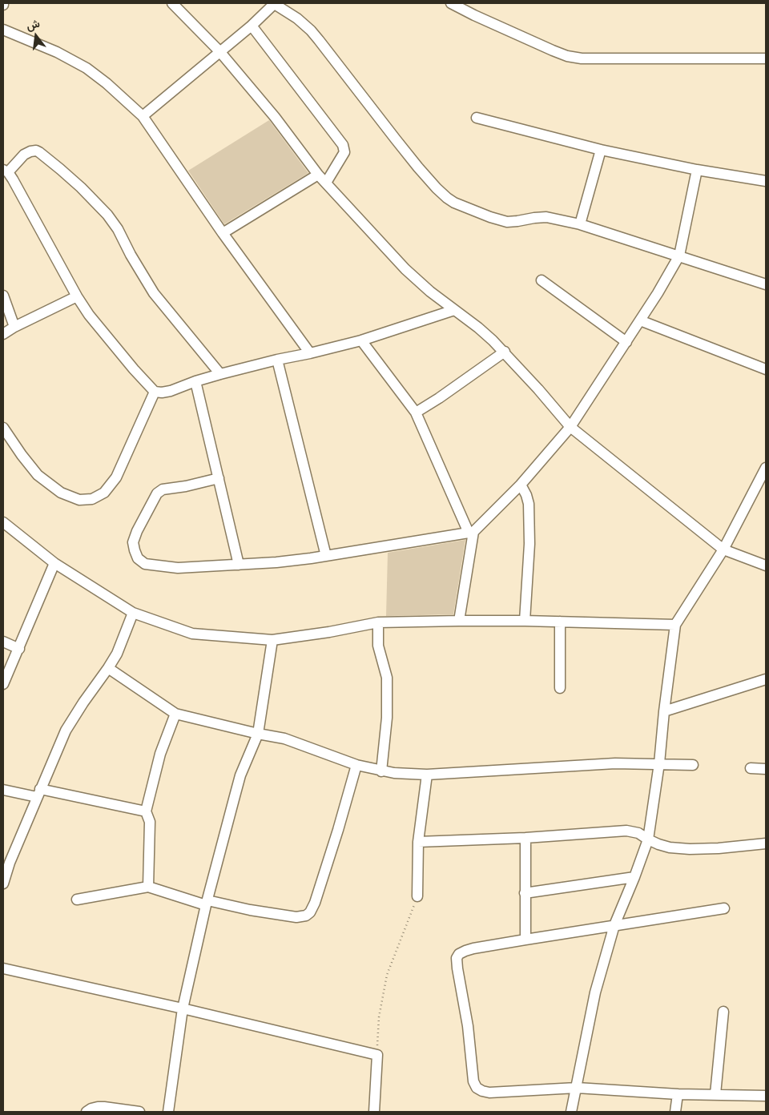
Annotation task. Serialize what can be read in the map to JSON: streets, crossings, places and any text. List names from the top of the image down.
{
  "north": "top"
}
